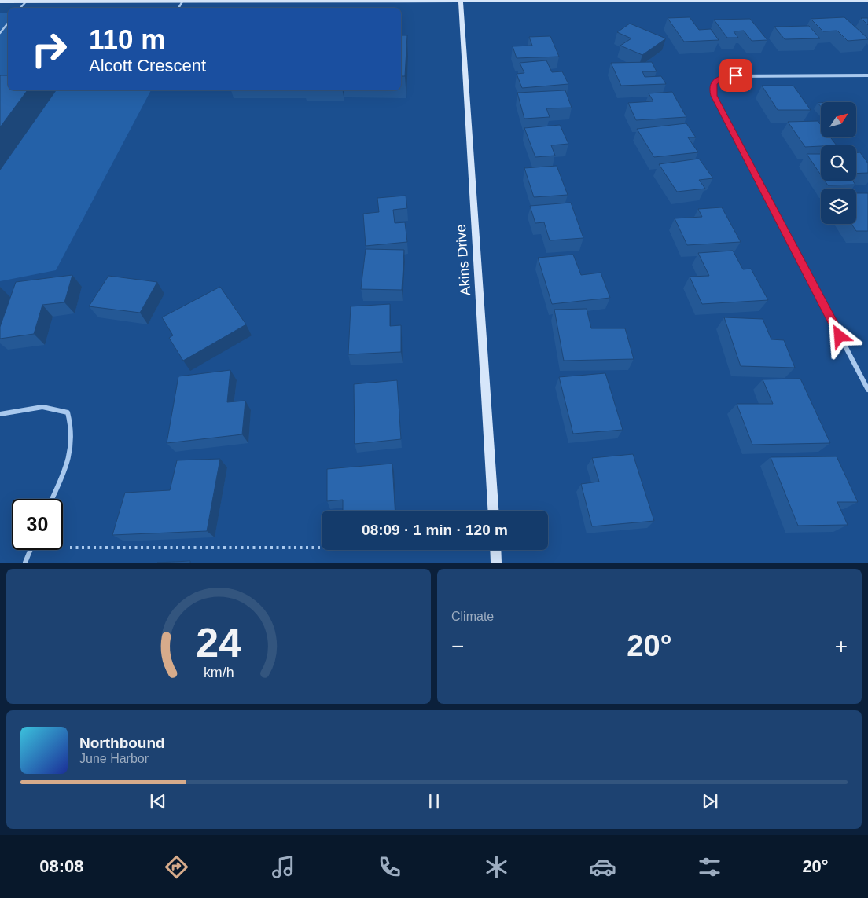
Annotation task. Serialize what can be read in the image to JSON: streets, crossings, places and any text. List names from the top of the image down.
{
  "streets": {
    "main road": ["Akins Drive"]
  },
  "north": "top right",
  "page": {
    "turn": ["110 m", "Alcott Crescent"],
    "limit": "30",
    "trip": "08:09 · 1 min · 120 m",
    "tile": "Climate",
    "heat": ["−", "20°", "+"],
    "song": ["Northbound", "June Harbor"],
    "tabs": ["08:08", "20°"],
    "gauge": ["24", "km/h"]
  }
}
